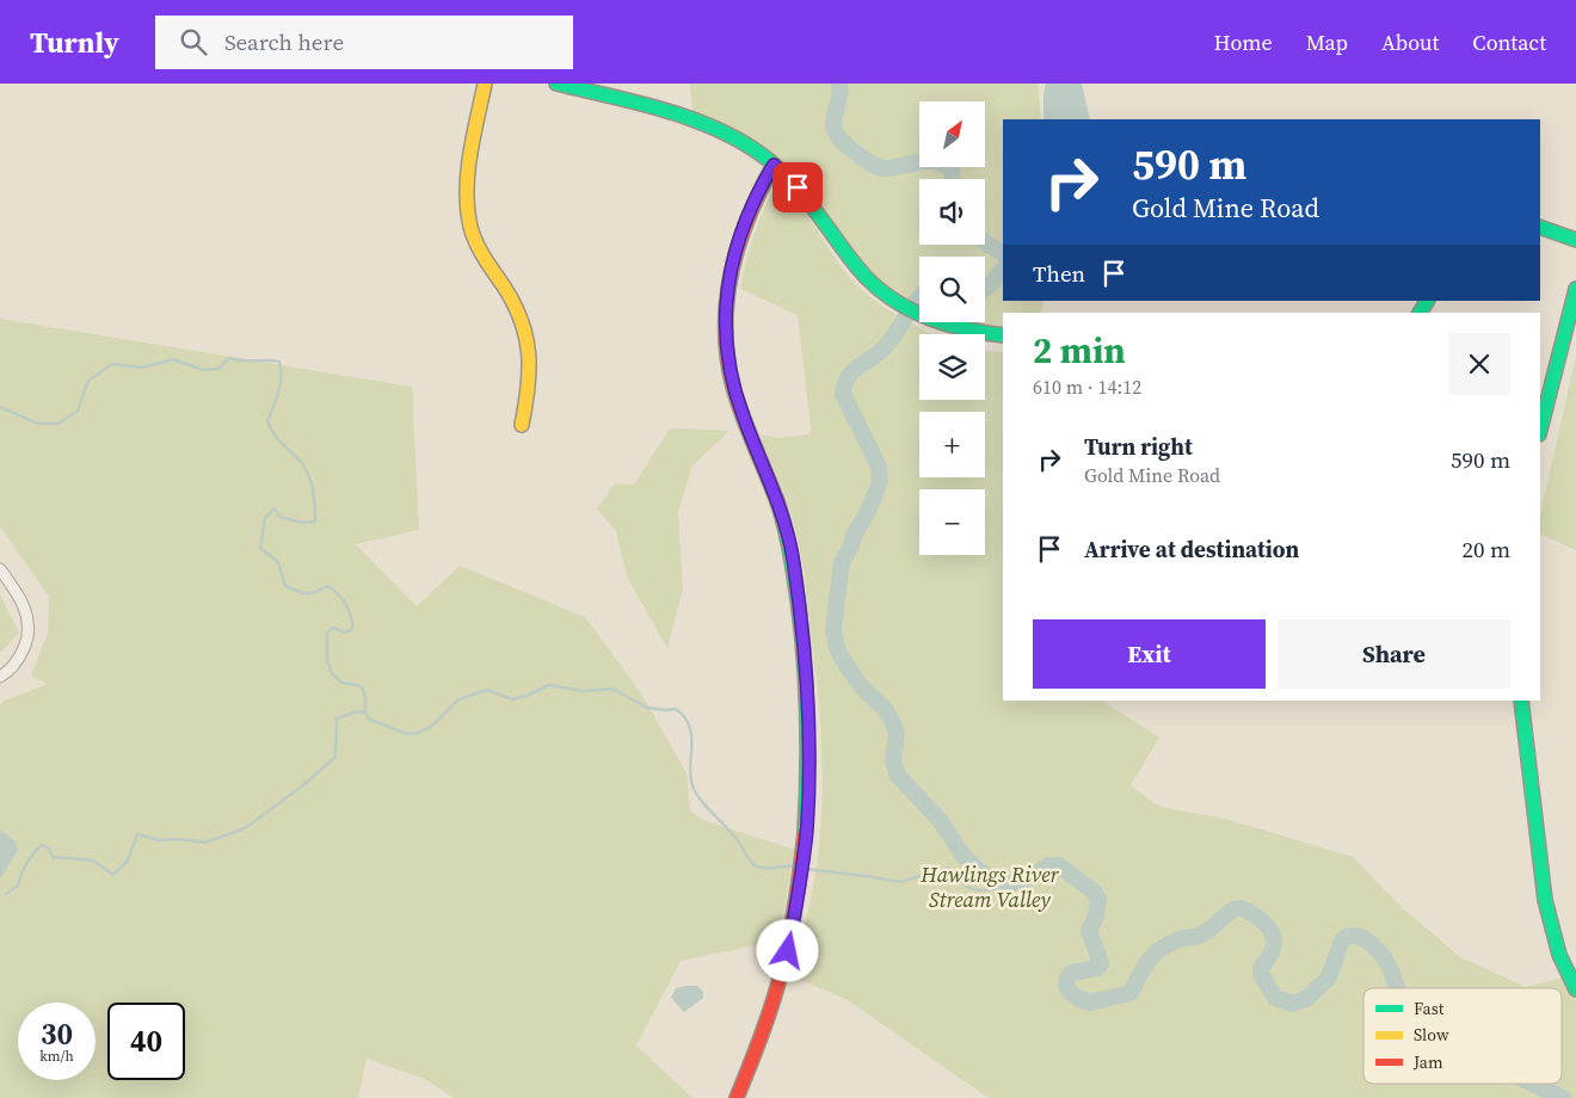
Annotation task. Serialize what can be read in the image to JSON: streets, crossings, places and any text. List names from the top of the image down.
{
  "parks": ["Hawlings River Stream Valley"],
  "legend": ["Fast", "Slow", "Jam"],
  "north": "top right",
  "page": {
    "header": "Turnly",
    "search": "Search here",
    "nav": [
      "Home",
      "Map",
      "About",
      "Contact"
    ],
    "map_buttons": ["+", "−"],
    "turn": ["590 m", "Gold Mine Road"],
    "then": "Then",
    "heading": ["2 min", "610 m · 14:12"],
    "list": [
      {
        "name": "Turn right",
        "note": "Gold Mine Road",
        "value": "590 m"
      },
      {
        "name": "Arrive at destination",
        "value": "20 m"
      }
    ],
    "buttons": ["Exit", "Share"],
    "speed": "30 km/h",
    "limit": "40"
  }
}
